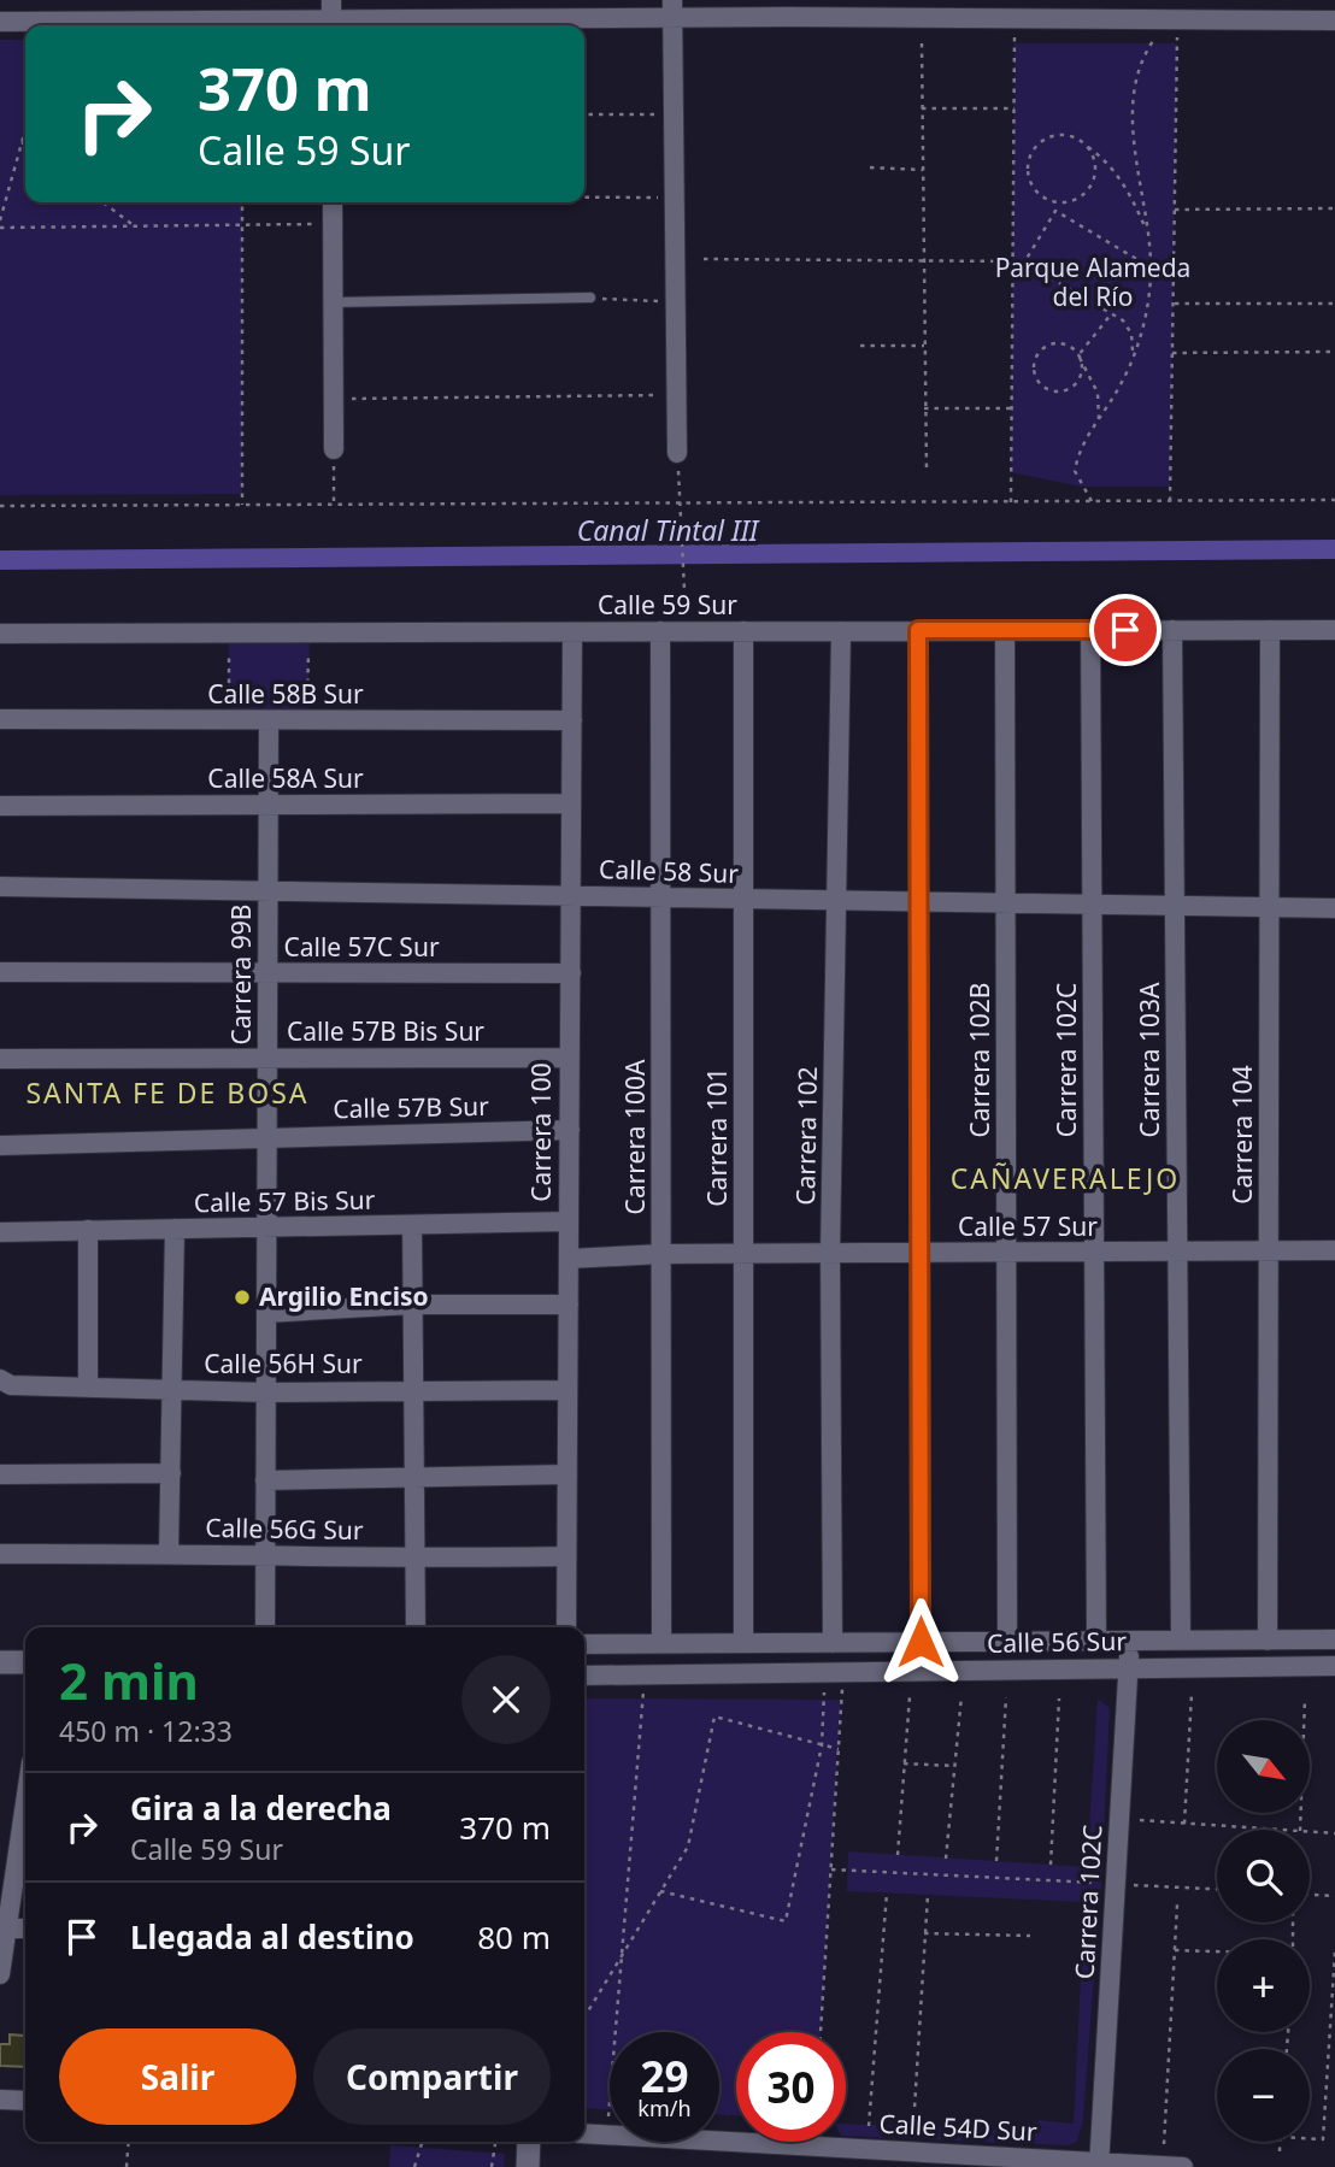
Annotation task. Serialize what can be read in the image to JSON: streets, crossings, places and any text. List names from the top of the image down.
{
  "streets": {
    "street": [
      "Calle 59 Sur",
      "Calle 58B Sur",
      "Calle 58A Sur",
      "Calle 58 Sur",
      "Calle 57C Sur",
      "Carrera 99B",
      "Calle 57B Bis Sur",
      "Carrera 102B",
      "Carrera 102C",
      "Carrera 103A",
      "Calle 57B Sur",
      "Carrera 100",
      "Carrera 104",
      "Carrera 102",
      "Carrera 100A",
      "Carrera 101",
      "Calle 57 Bis Sur",
      "Calle 57 Sur",
      "Calle 56H Sur",
      "Calle 56G Sur",
      "Calle 56 Sur",
      "Calle 54D Sur"
    ]
  },
  "crossings": [
    ["Calle 59 Sur", "Carrera 102B"],
    ["Calle 59 Sur", "Carrera 102C"],
    ["Calle 59 Sur", "Carrera 103A"],
    ["Calle 59 Sur", "Carrera 100"],
    ["Calle 59 Sur", "Carrera 104"],
    ["Calle 59 Sur", "Carrera 102"],
    ["Calle 59 Sur", "Carrera 100A"],
    ["Calle 59 Sur", "Carrera 101"],
    ["Calle 58B Sur", "Carrera 99B"],
    ["Calle 58B Sur", "Carrera 100"],
    ["Calle 58A Sur", "Carrera 99B"],
    ["Calle 58A Sur", "Carrera 100"],
    ["Calle 58 Sur", "Carrera 99B"],
    ["Calle 58 Sur", "Carrera 102B"],
    ["Calle 58 Sur", "Carrera 102C"],
    ["Calle 58 Sur", "Carrera 103A"],
    ["Calle 58 Sur", "Carrera 100"],
    ["Calle 58 Sur", "Carrera 104"],
    ["Calle 58 Sur", "Carrera 102"],
    ["Calle 58 Sur", "Carrera 100A"],
    ["Calle 58 Sur", "Carrera 101"],
    ["Calle 57C Sur", "Carrera 99B"],
    ["Calle 57C Sur", "Carrera 100"],
    ["Carrera 99B", "Calle 57B Bis Sur"],
    ["Carrera 99B", "Calle 57B Sur"],
    ["Carrera 99B", "Calle 57 Bis Sur"],
    ["Carrera 99B", "Calle 56H Sur"],
    ["Carrera 99B", "Calle 56G Sur"],
    ["Calle 57B Bis Sur", "Carrera 100"],
    ["Carrera 102B", "Calle 57 Sur"],
    ["Carrera 102B", "Calle 56 Sur"],
    ["Carrera 102C", "Calle 57 Sur"],
    ["Carrera 102C", "Calle 56 Sur"],
    ["Carrera 102C", "Calle 54D Sur"],
    ["Carrera 103A", "Calle 57 Sur"],
    ["Carrera 103A", "Calle 56 Sur"],
    ["Calle 57B Sur", "Carrera 100"],
    ["Carrera 100", "Calle 57 Bis Sur"],
    ["Carrera 100", "Calle 57 Sur"],
    ["Carrera 100", "Calle 56H Sur"],
    ["Carrera 100", "Calle 56G Sur"],
    ["Carrera 104", "Calle 57 Sur"],
    ["Carrera 104", "Calle 56 Sur"],
    ["Carrera 102", "Calle 57 Sur"],
    ["Carrera 102", "Calle 56 Sur"],
    ["Carrera 100A", "Calle 57 Sur"],
    ["Carrera 100A", "Calle 56 Sur"],
    ["Carrera 101", "Calle 57 Sur"],
    ["Carrera 101", "Calle 56 Sur"]
  ],
  "districts": ["SANTA FE DE BOSA", "CAÑAVERALEJO"],
  "water": ["Canal Tintal III"],
  "parks": ["Parque Alameda del Río"],
  "places": ["Argilio Enciso"],
  "north": "bottom right",
  "page": {
    "turn": ["370 m", "Calle 59 Sur"],
    "heading": ["2 min", "450 m · 12:33"],
    "map_buttons": ["+", "−"],
    "list": [
      {
        "name": "Gira a la derecha",
        "note": "Calle 59 Sur",
        "value": "370 m"
      },
      {
        "name": "Llegada al destino",
        "value": "80 m"
      }
    ],
    "buttons": ["Salir", "Compartir"],
    "speed": "29 km/h",
    "limit": "30"
  }
}
